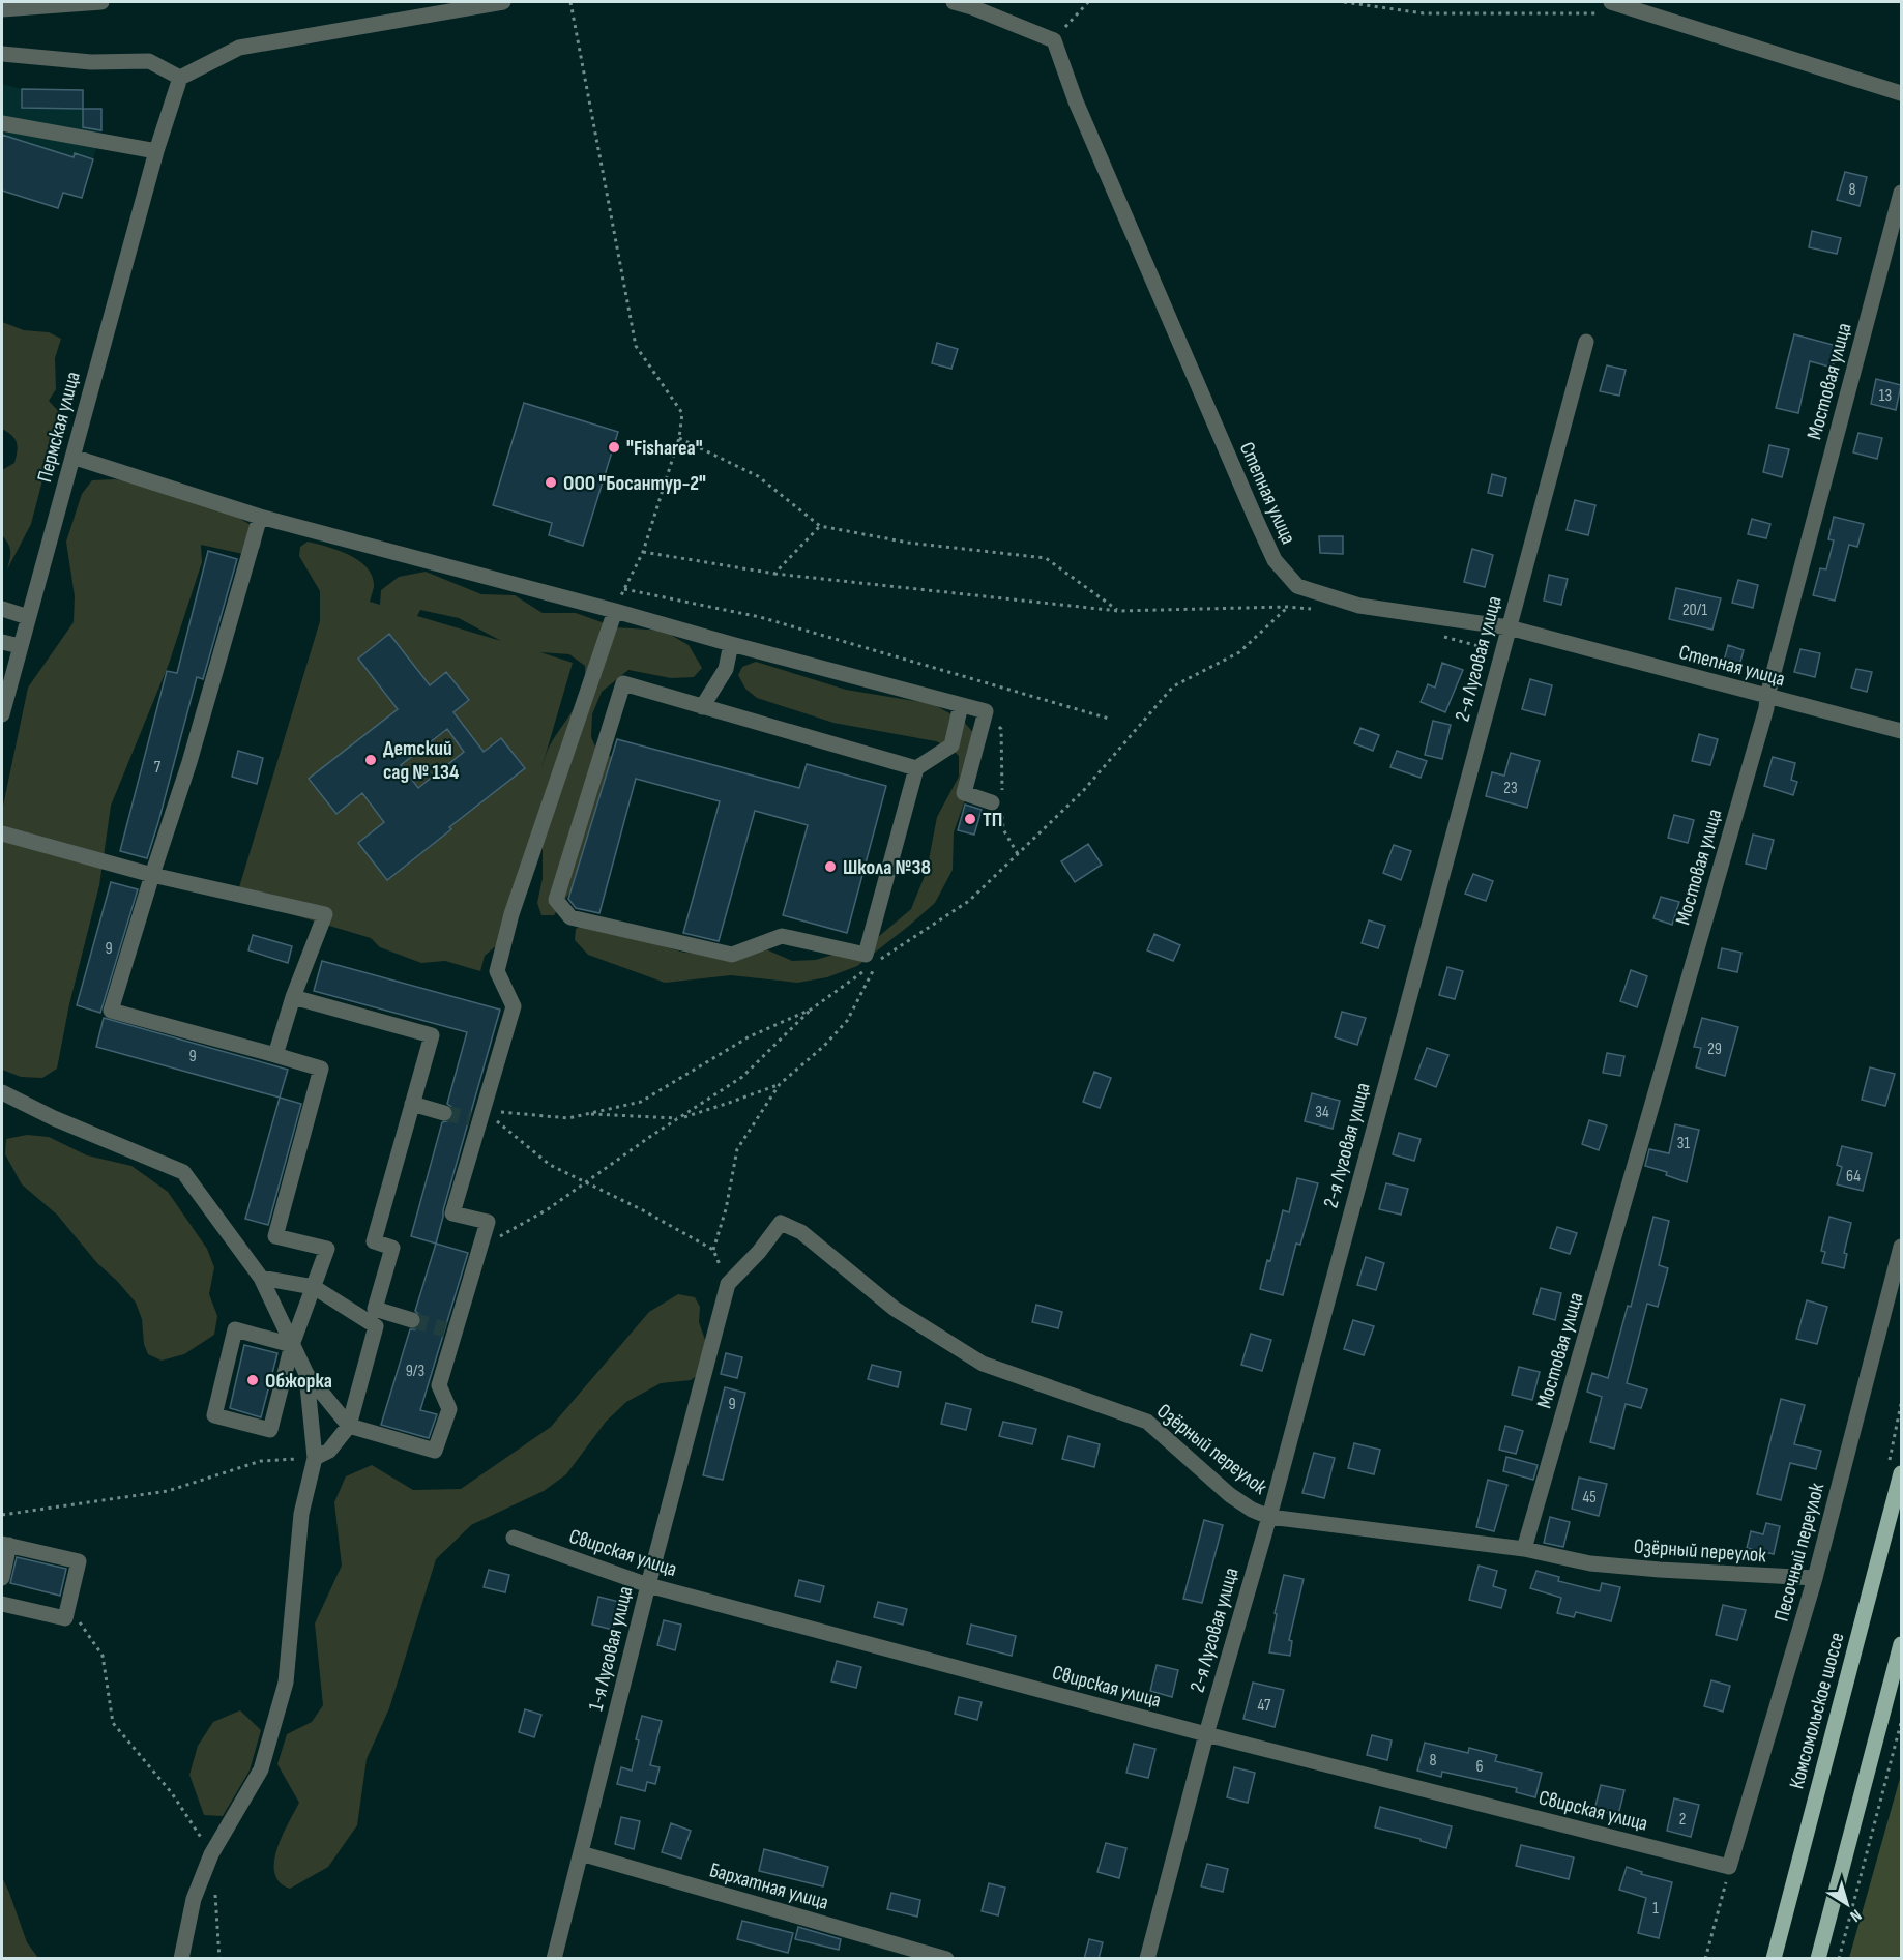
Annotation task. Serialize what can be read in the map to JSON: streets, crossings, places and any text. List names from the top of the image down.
{
  "streets": {
    "main road": ["Комсомольское шоссе"],
    "street": [
      "Мостовая улица",
      "Пермская улица",
      "Степная улица",
      "2-я Луговая улица",
      "Озёрный переулок",
      "Свирская улица",
      "Песочный переулок",
      "1-я Луговая улица",
      "Бархатная улица"
    ]
  },
  "crossings": [
    ["Мостовая улица", "Степная улица"],
    ["Мостовая улица", "Озёрный переулок"],
    ["Степная улица", "2-я Луговая улица"],
    ["2-я Луговая улица", "Озёрный переулок"],
    ["2-я Луговая улица", "Свирская улица"],
    ["Озёрный переулок", "Песочный переулок"],
    ["Озёрный переулок", "1-я Луговая улица"],
    ["Свирская улица", "Песочный переулок"],
    ["Свирская улица", "1-я Луговая улица"],
    ["1-я Луговая улица", "Бархатная улица"]
  ],
  "places": [
    "\"Fisharea\"",
    "ООО \"Босантур-2\"",
    "Детский сад № 134",
    "ТП",
    "Школа №38",
    "Обжорка"
  ],
  "house_numbers": [
    "8",
    "13",
    "20/1",
    "7",
    "23",
    "9",
    "29",
    "9",
    "34",
    "31",
    "64",
    "9/3",
    "9",
    "45",
    "47",
    "8",
    "6",
    "2",
    "1"
  ],
  "north": "bottom right"
}
